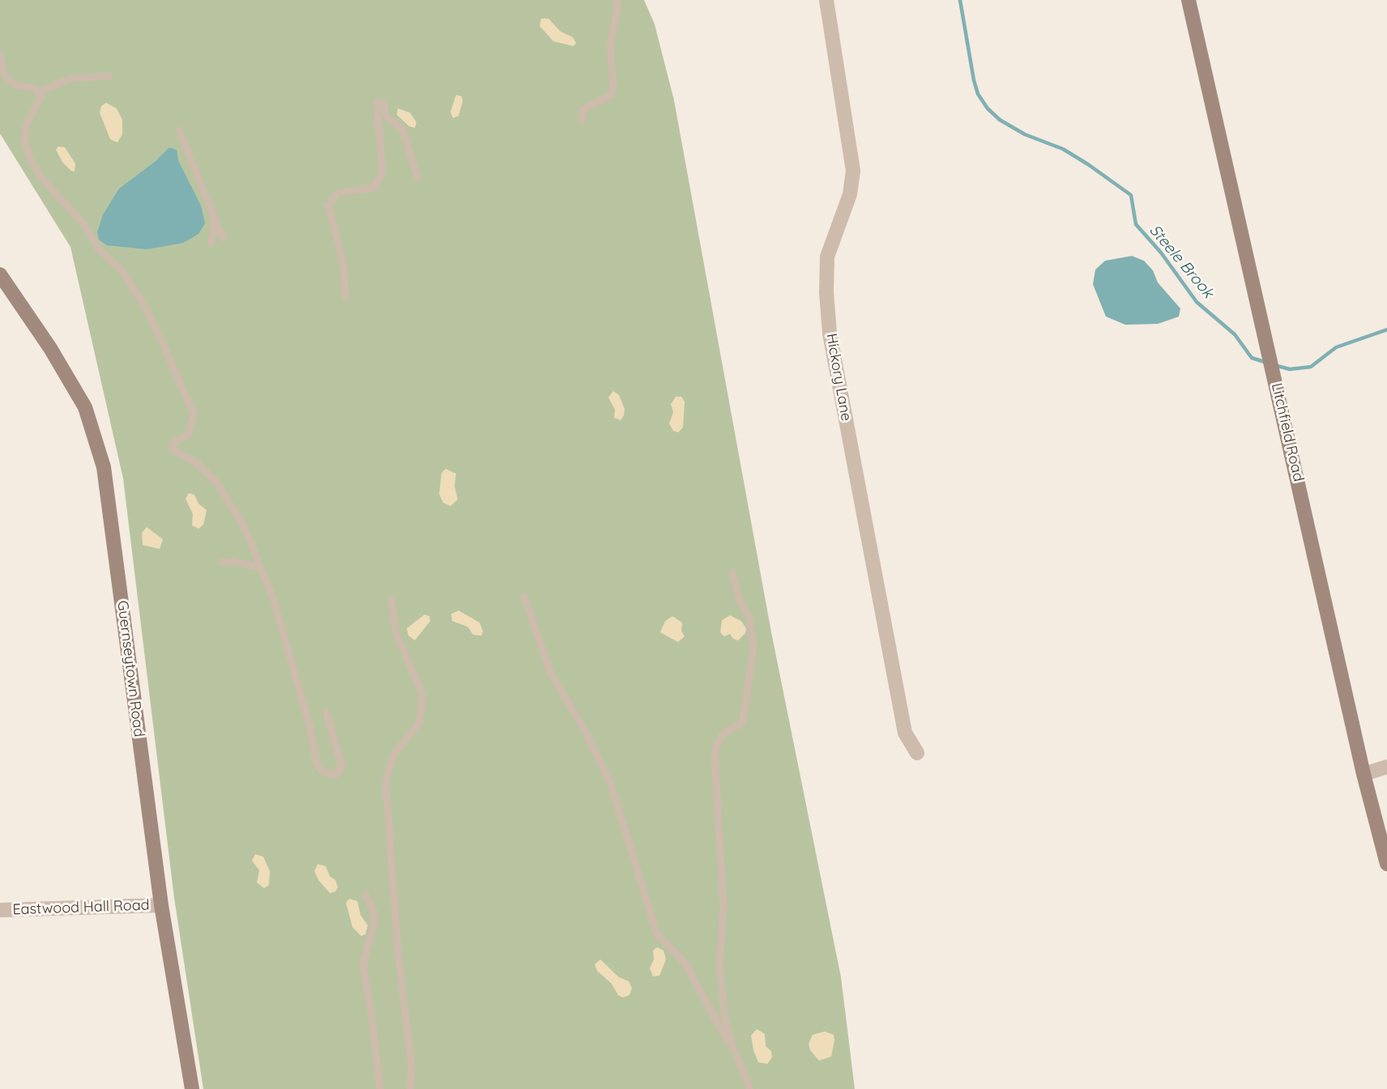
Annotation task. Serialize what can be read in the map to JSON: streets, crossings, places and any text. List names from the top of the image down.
{
  "streets": {
    "main road": ["Litchfield Road", "Guernseytown Road"],
    "street": ["Hickory Lane", "Eastwood Hall Road"]
  },
  "crossings": [
    ["Guernseytown Road", "Eastwood Hall Road"]
  ],
  "water": ["Steele Brook"]
}
